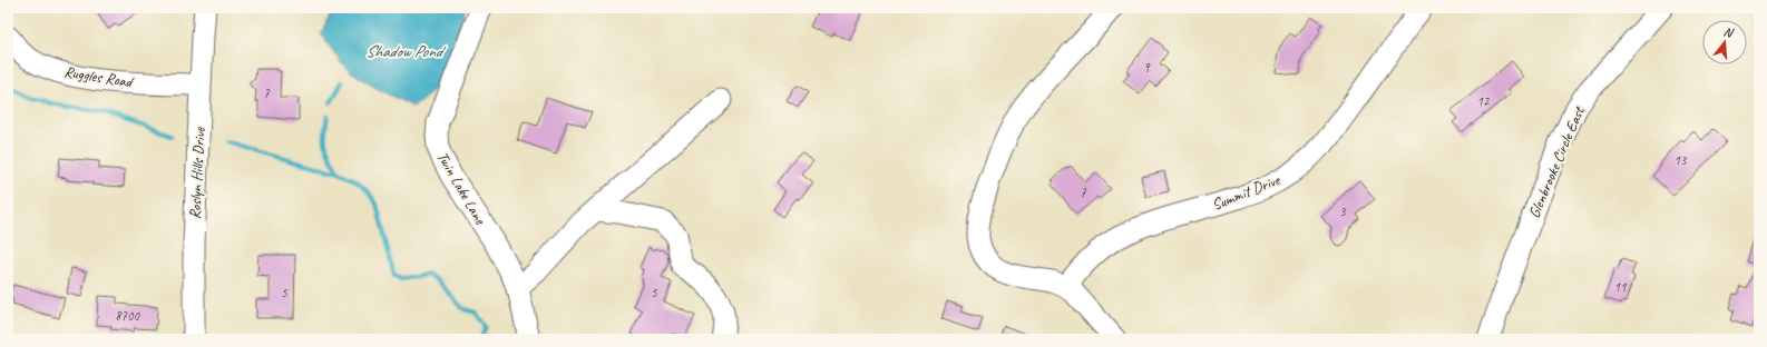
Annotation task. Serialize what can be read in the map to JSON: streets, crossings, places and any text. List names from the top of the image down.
{
  "streets": {
    "street": [
      "Ruggles Road",
      "Glenbrooke Circle East",
      "Roslyn Hills Drive",
      "Twin Lake Lane",
      "Summit Drive"
    ]
  },
  "crossings": [
    ["Ruggles Road", "Roslyn Hills Drive"]
  ],
  "water": ["Shadow Pond"],
  "house_numbers": [
    "9",
    "7",
    "12",
    "13",
    "7",
    "3",
    "11",
    "5",
    "5",
    "8700"
  ],
  "north": "top"
}
